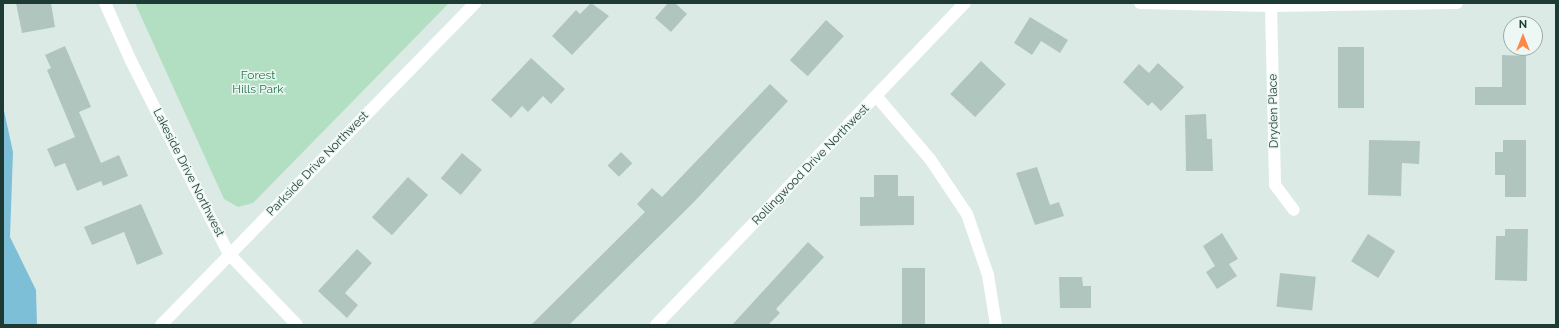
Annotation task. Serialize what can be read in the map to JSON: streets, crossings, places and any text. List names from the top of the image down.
{
  "streets": {
    "street": [
      "Dryden Place",
      "Parkside Drive Northwest",
      "Rollingwood Drive Northwest",
      "Lakeside Drive Northwest"
    ]
  },
  "crossings": [
    ["Parkside Drive Northwest", "Lakeside Drive Northwest"]
  ],
  "parks": ["Forest Hills Park"],
  "north": "top"
}
